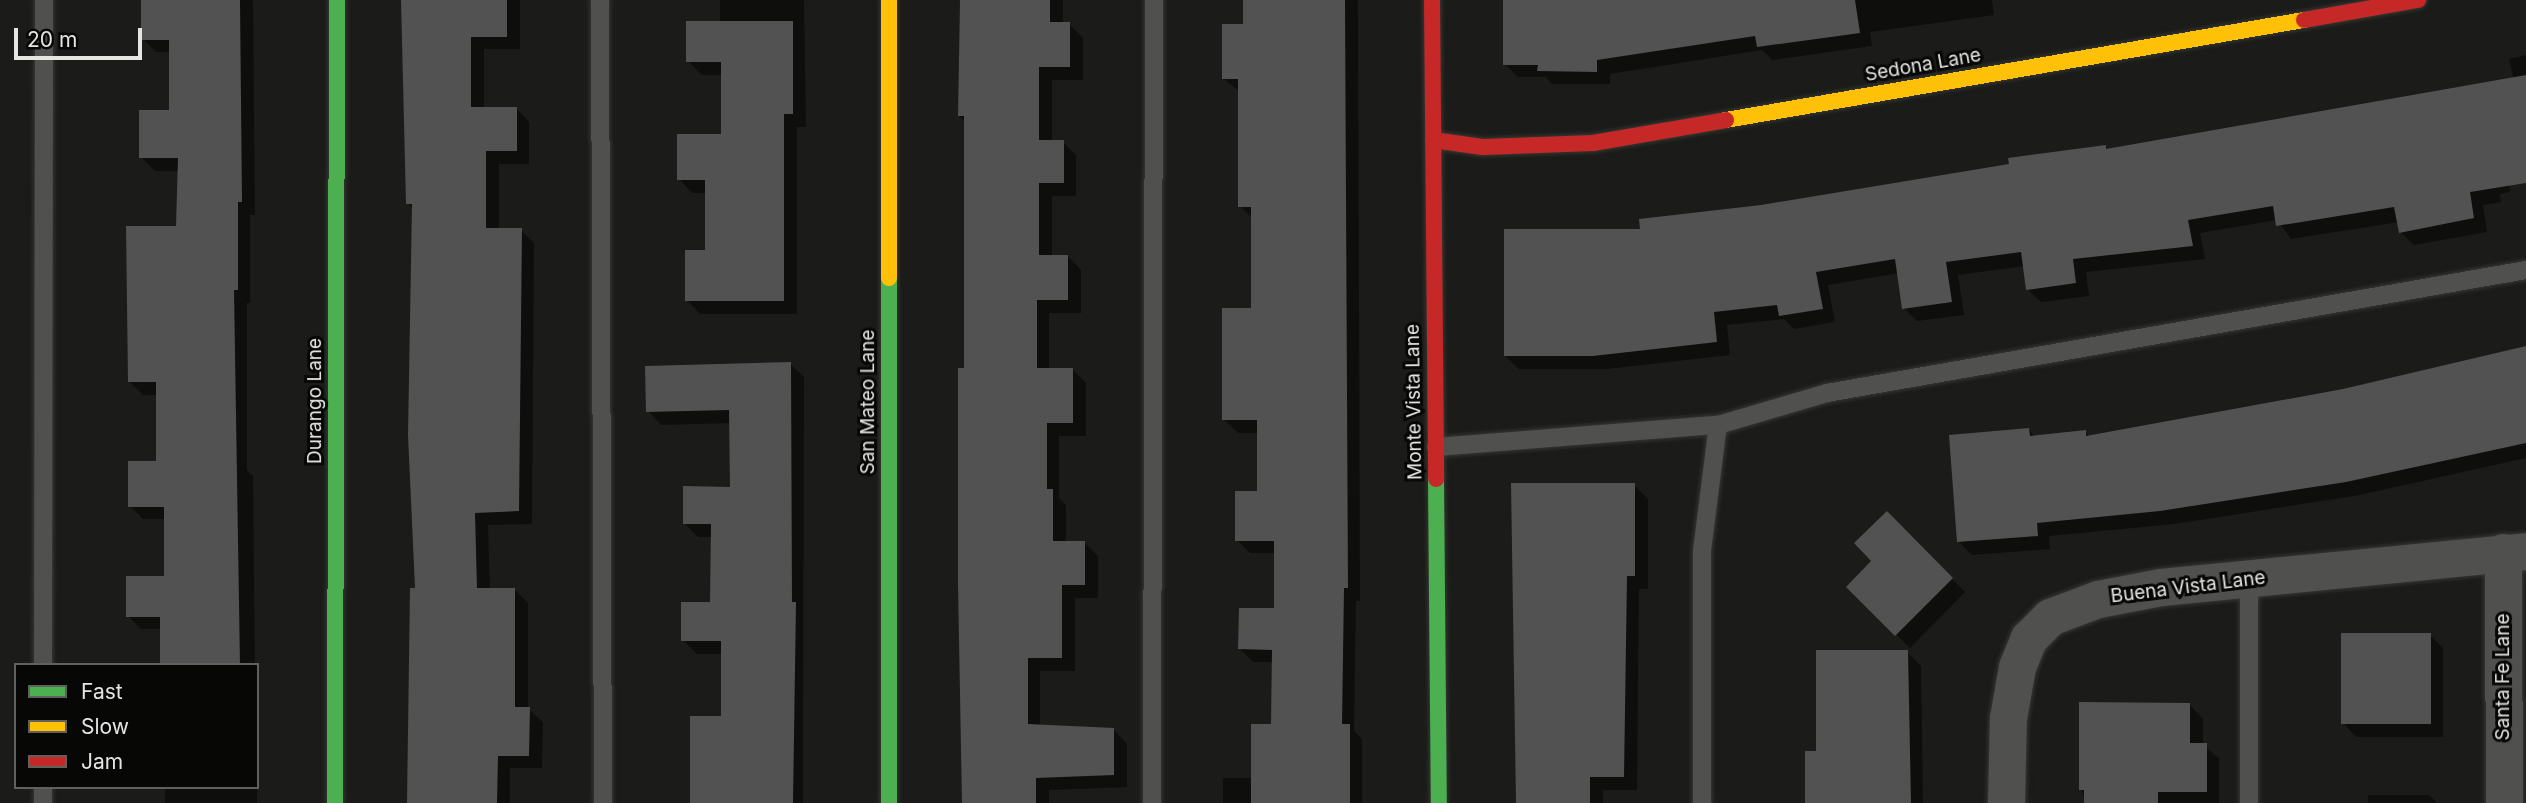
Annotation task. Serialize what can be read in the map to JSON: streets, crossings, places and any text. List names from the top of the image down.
{
  "streets": {
    "street": [
      "Sedona Lane",
      "Durango Lane",
      "San Mateo Lane",
      "Monte Vista Lane",
      "Buena Vista Lane",
      "Santa Fe Lane"
    ]
  },
  "crossings": [
    ["Sedona Lane", "Monte Vista Lane"],
    ["Buena Vista Lane", "Santa Fe Lane"]
  ],
  "legend": ["Fast", "Slow", "Jam"],
  "scale_bar": "20 m"
}
